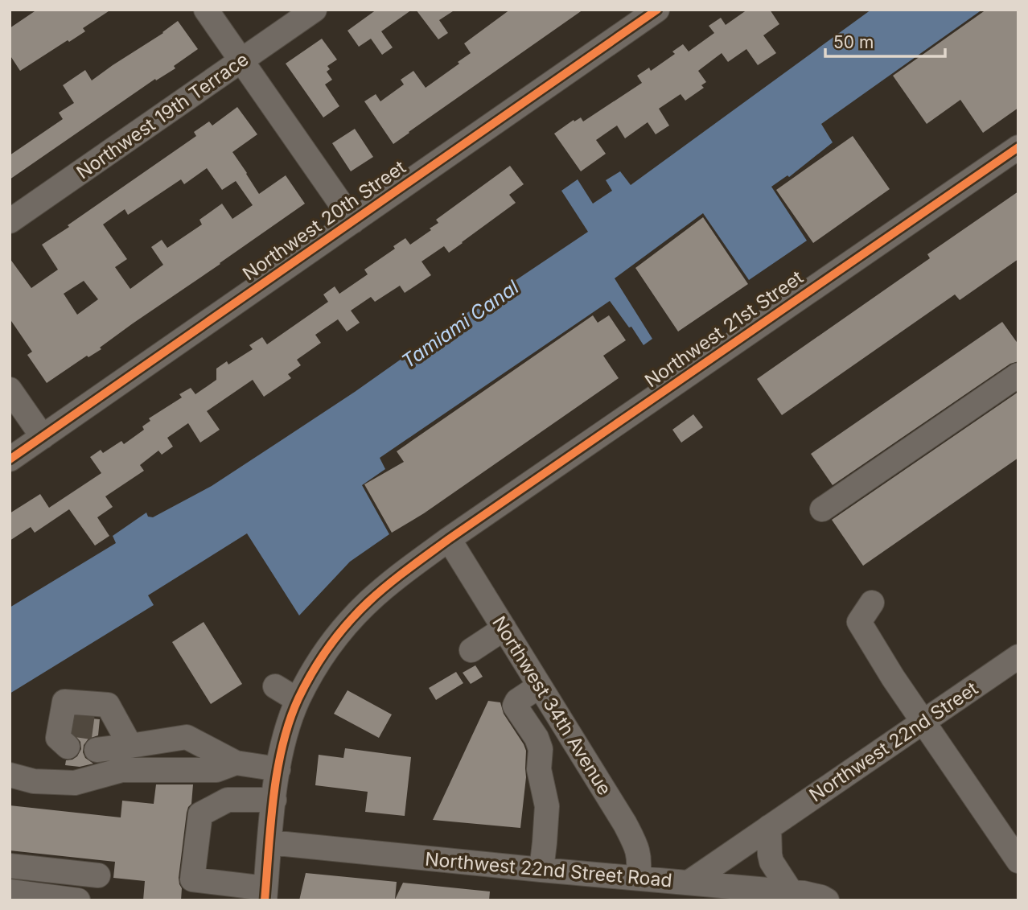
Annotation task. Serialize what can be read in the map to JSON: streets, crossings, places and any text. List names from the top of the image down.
{
  "streets": {
    "street": [
      "Northwest 19th Terrace",
      "Northwest 20th Street",
      "Northwest 21st Street",
      "Northwest 34th Avenue",
      "Northwest 22nd Street",
      "Northwest 22nd Street Road"
    ]
  },
  "crossings": [
    ["Northwest 21st Street", "Northwest 34th Avenue"],
    ["Northwest 21st Street", "Northwest 22nd Street Road"],
    ["Northwest 34th Avenue", "Northwest 22nd Street Road"],
    ["Northwest 22nd Street", "Northwest 22nd Street Road"]
  ],
  "water": ["Tamiami Canal"],
  "scale_bar": "50 m"
}
